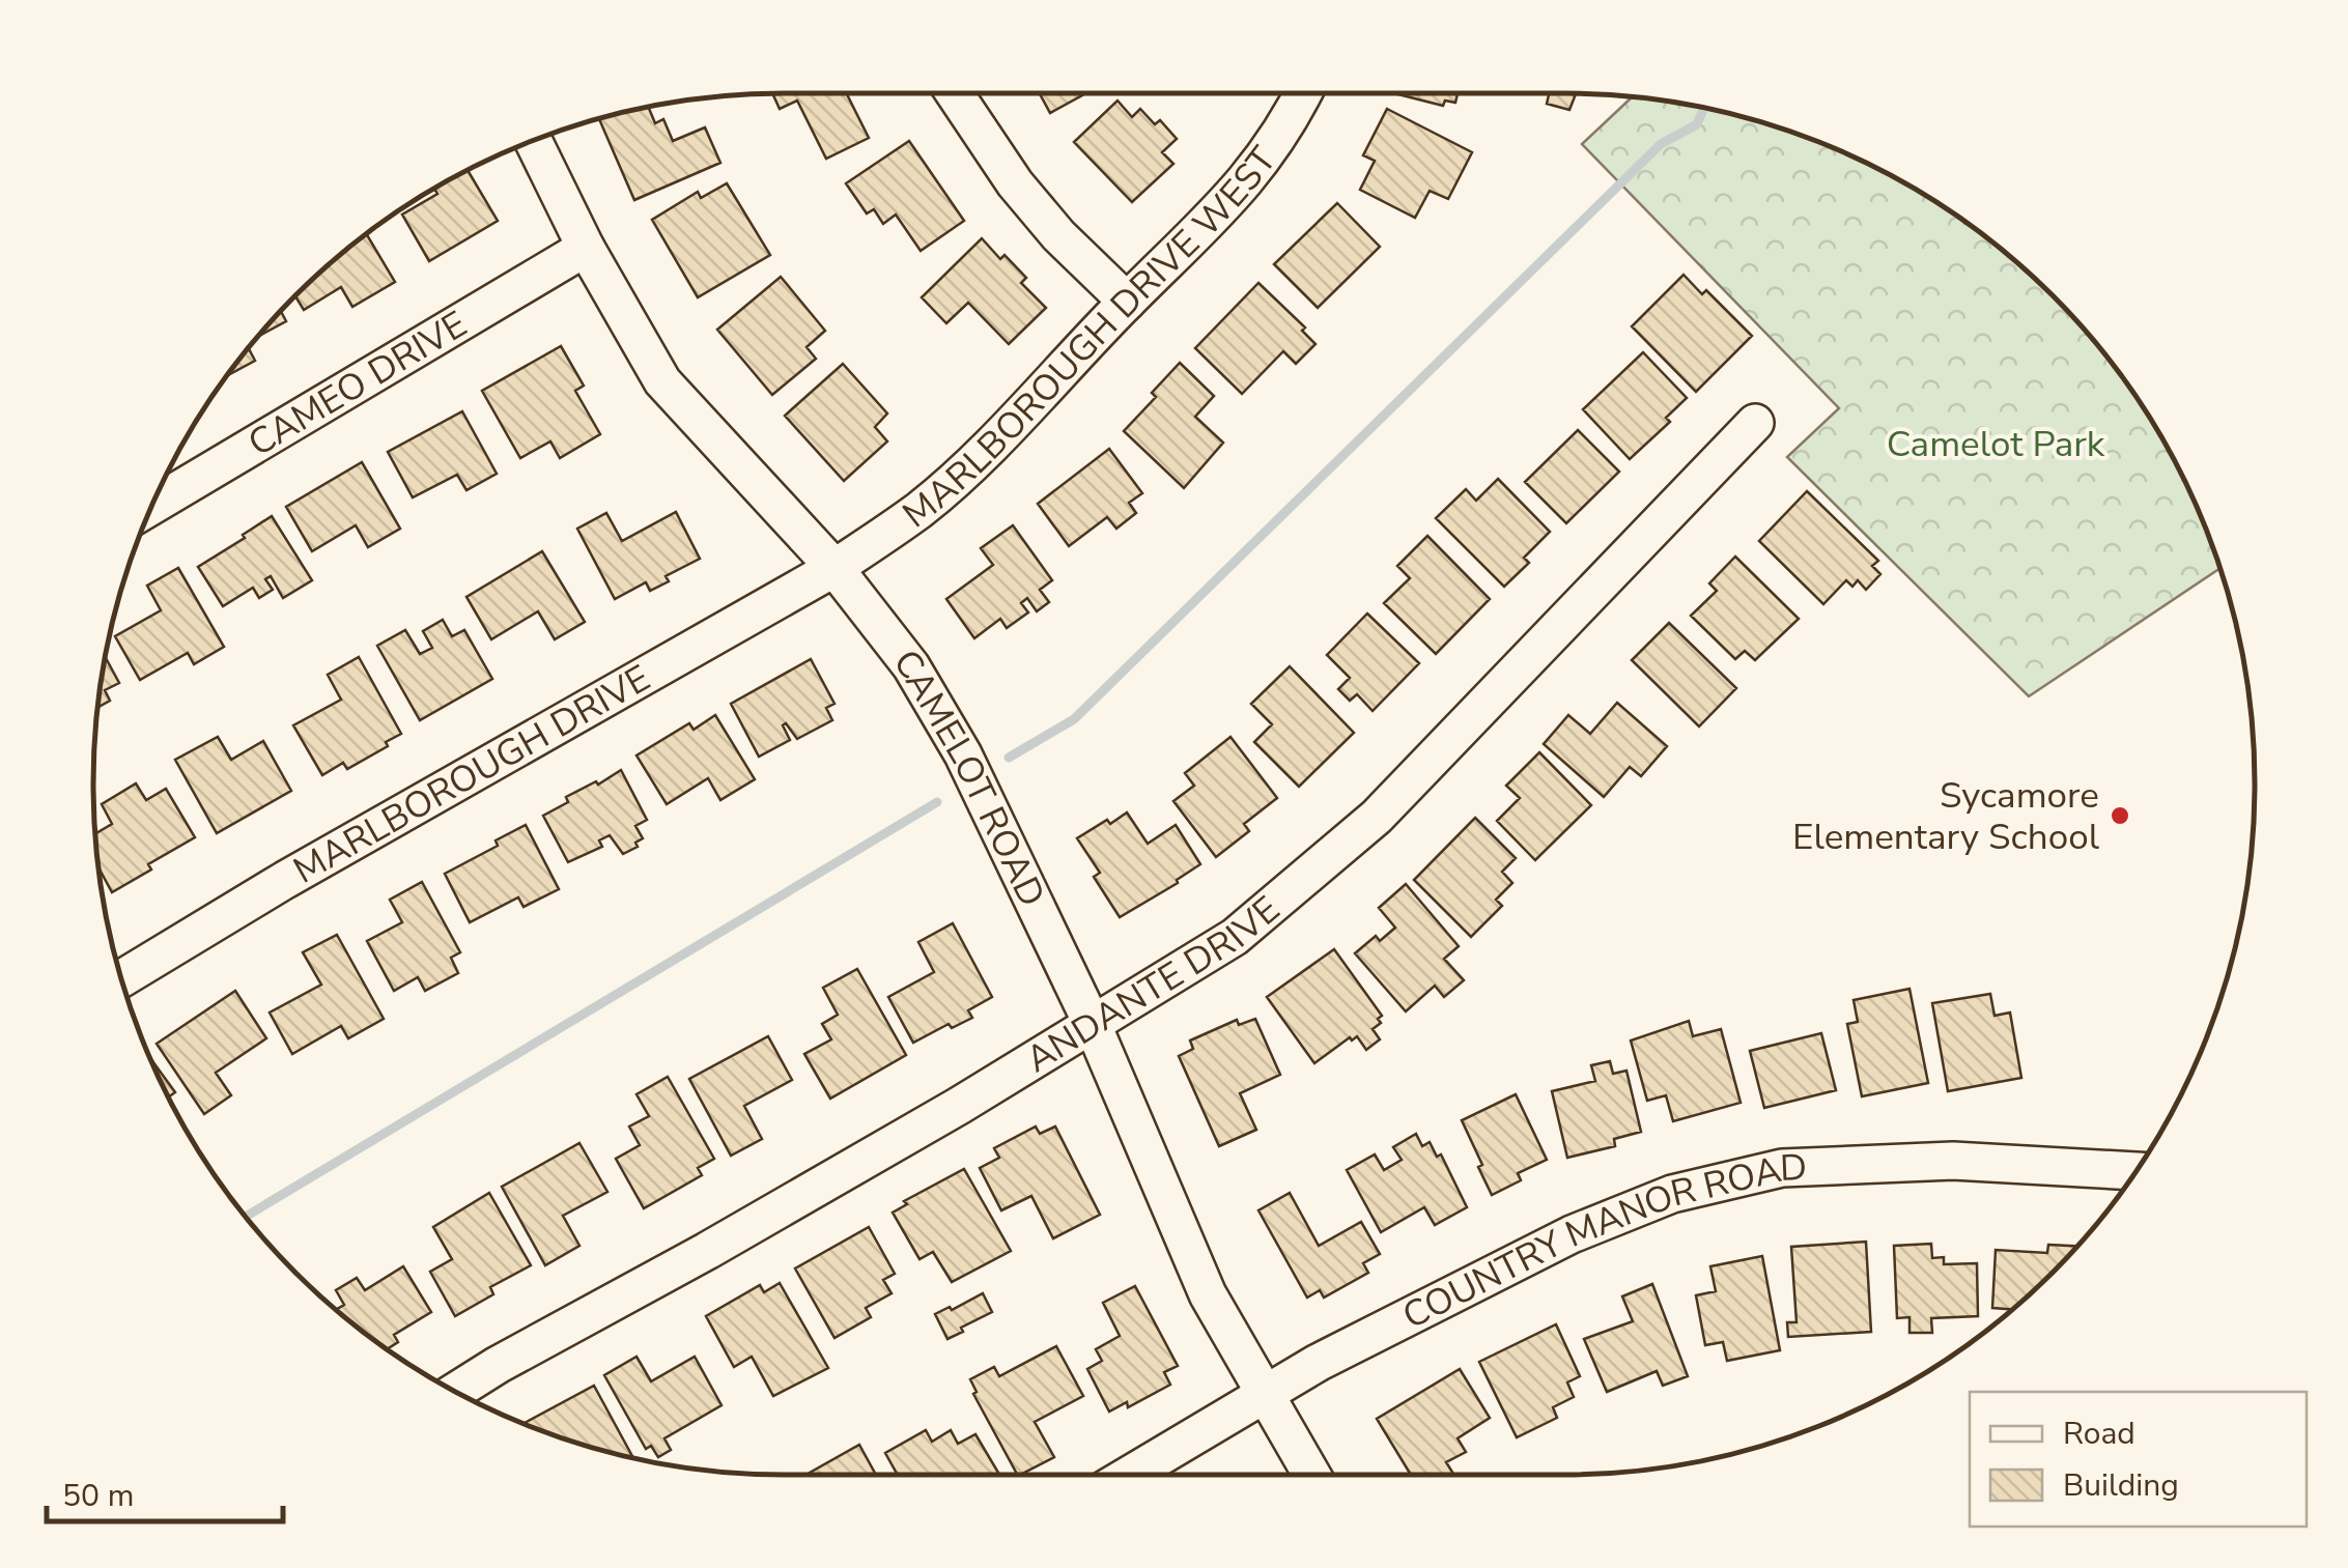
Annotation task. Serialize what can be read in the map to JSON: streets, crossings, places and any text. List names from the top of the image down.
{
  "streets": {
    "street": [
      "MARLBOROUGH DRIVE WEST",
      "CAMEO DRIVE",
      "MARLBOROUGH DRIVE",
      "CAMELOT ROAD",
      "ANDANTE DRIVE",
      "COUNTRY MANOR ROAD"
    ]
  },
  "crossings": [
    ["MARLBOROUGH DRIVE WEST", "MARLBOROUGH DRIVE"],
    ["MARLBOROUGH DRIVE WEST", "CAMELOT ROAD"],
    ["CAMEO DRIVE", "CAMELOT ROAD"],
    ["MARLBOROUGH DRIVE", "CAMELOT ROAD"],
    ["CAMELOT ROAD", "ANDANTE DRIVE"],
    ["CAMELOT ROAD", "COUNTRY MANOR ROAD"]
  ],
  "parks": ["Camelot Park"],
  "places": ["Sycamore Elementary School"],
  "legend": ["Road", "Building"],
  "scale_bar": "50 m"
}
